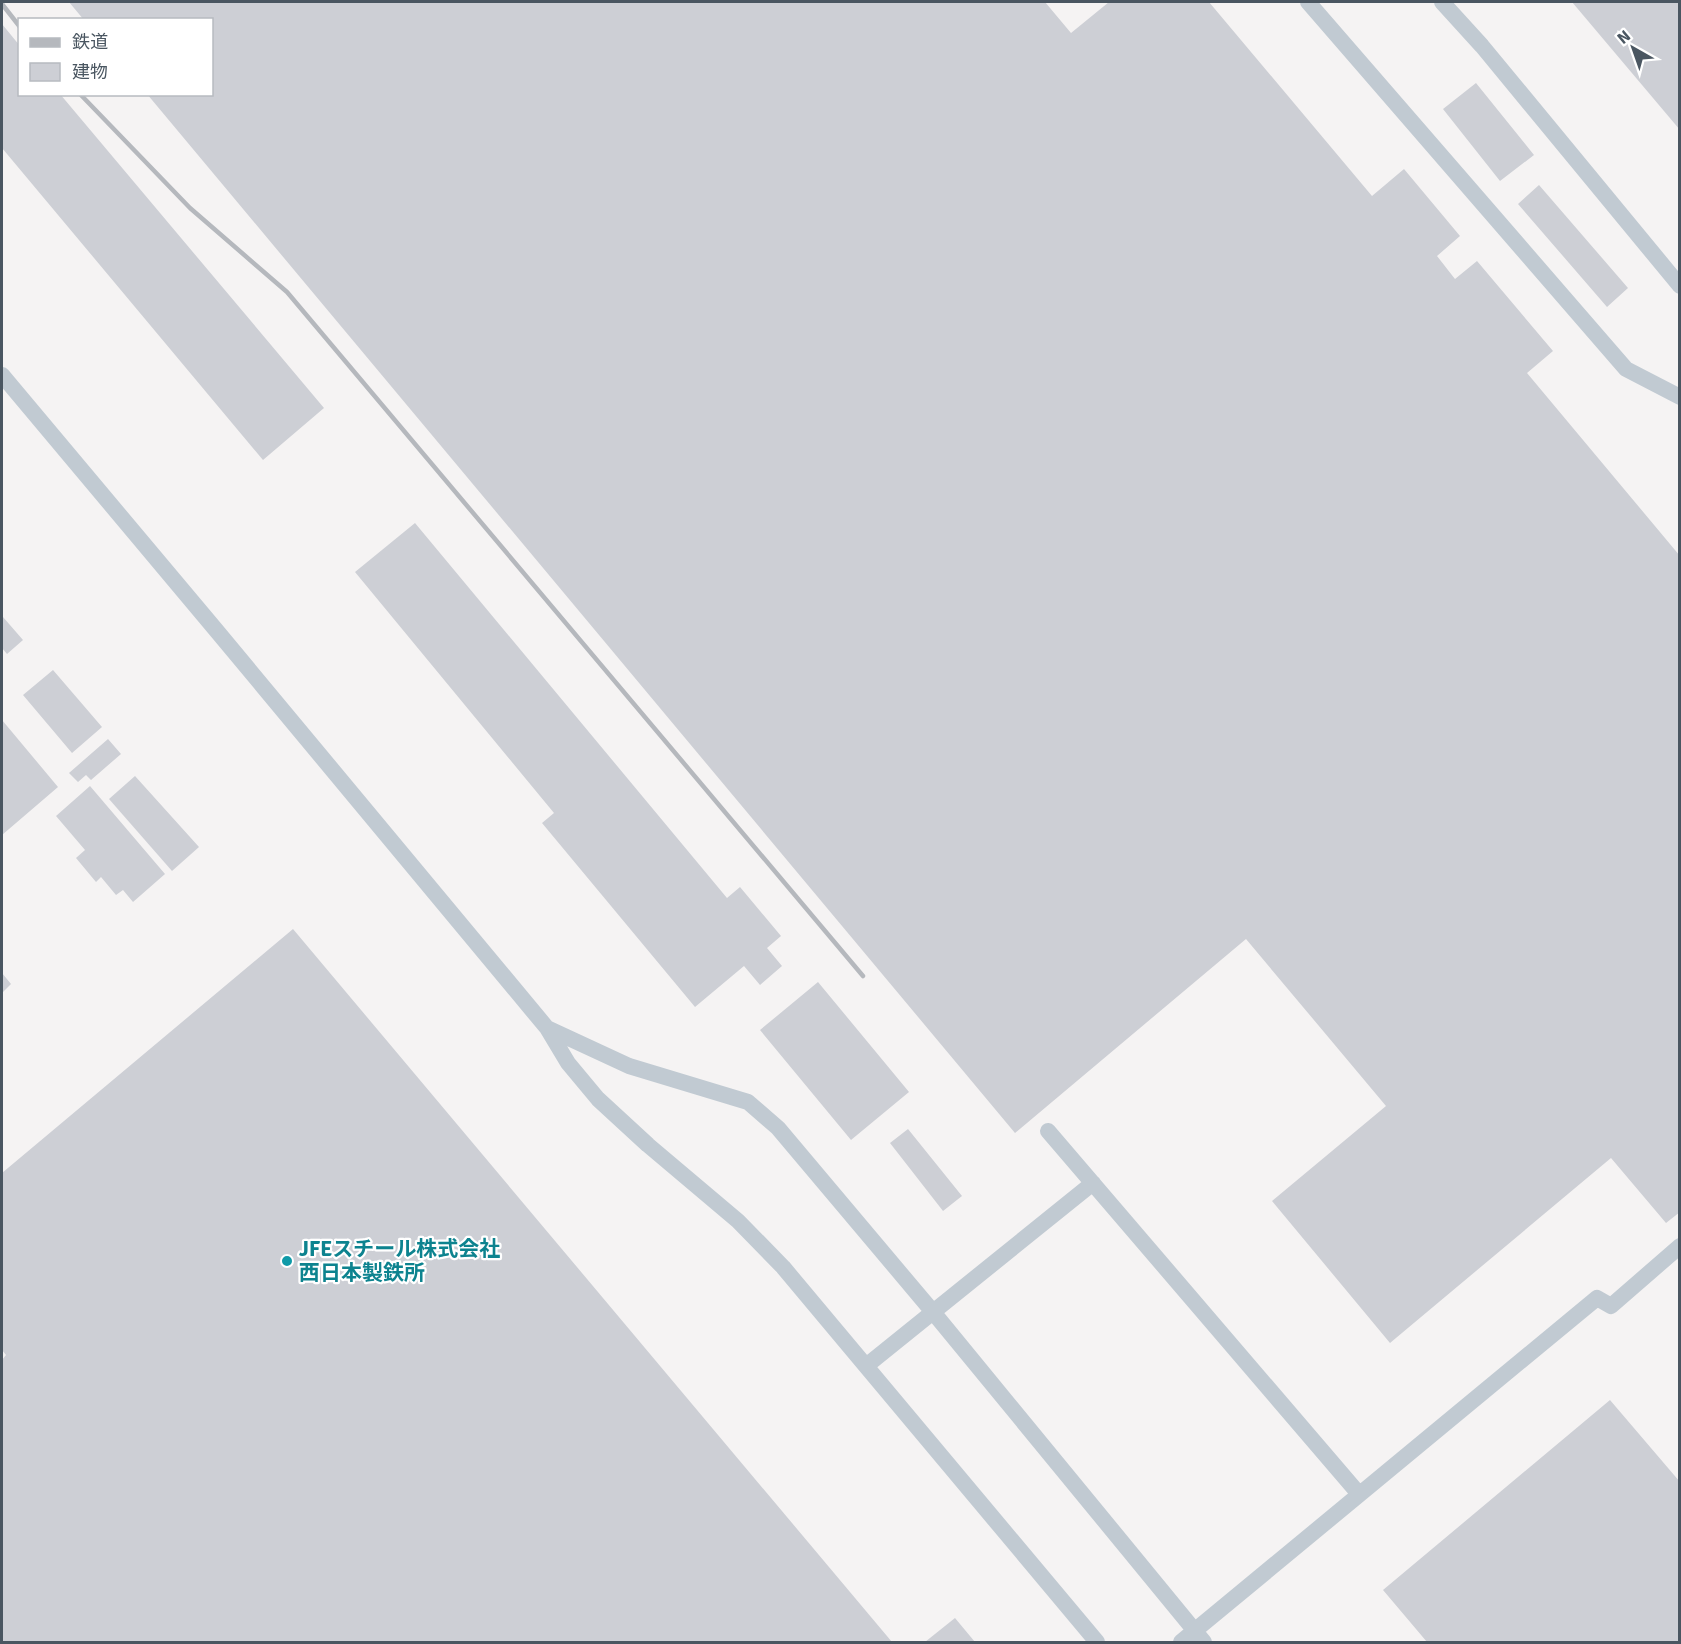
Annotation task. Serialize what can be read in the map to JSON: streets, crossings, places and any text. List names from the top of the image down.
{
  "places": ["JFEスチール株式会社 西日本製鉄所"],
  "legend": ["鉄道", "建物"],
  "north": "top left"
}
